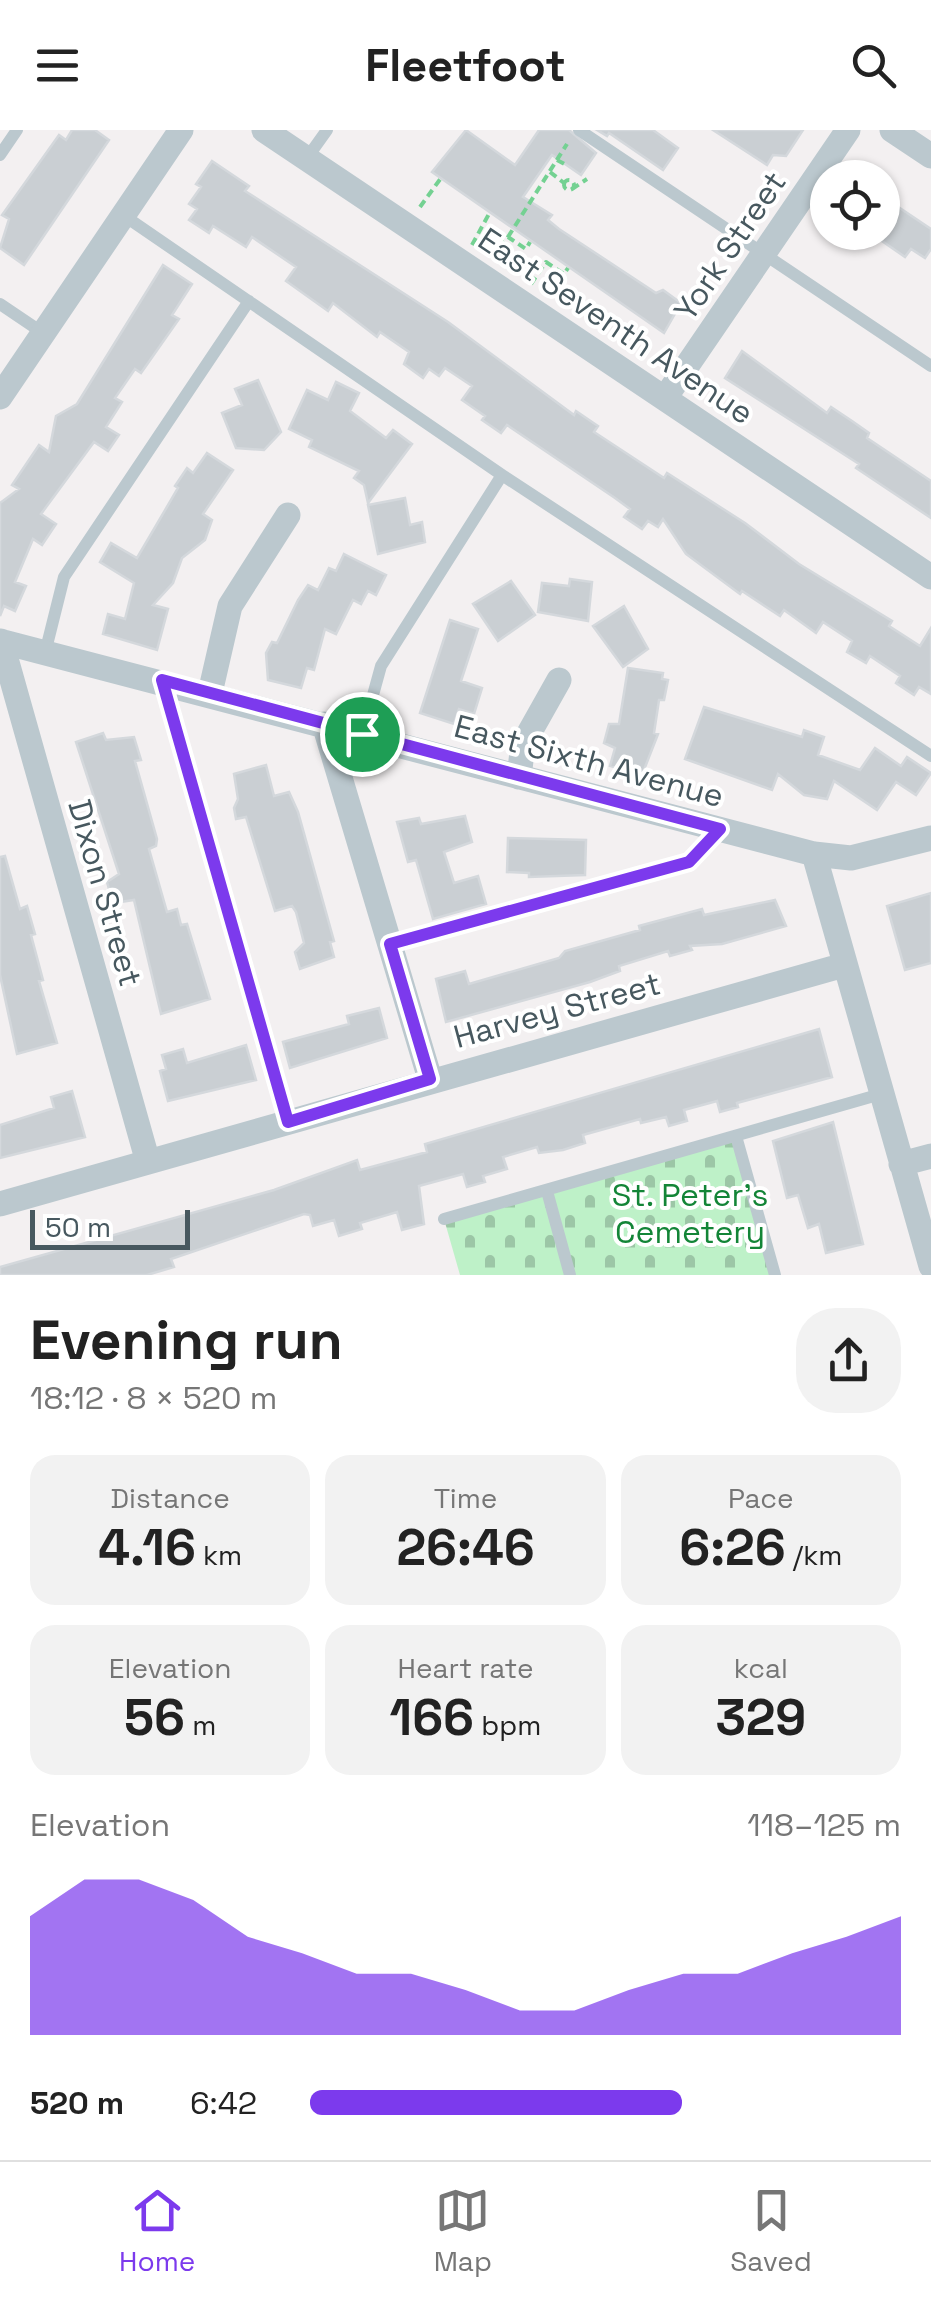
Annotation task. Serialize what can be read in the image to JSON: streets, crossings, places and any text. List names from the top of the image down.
{
  "streets": {
    "street": [
      "York Street",
      "East Seventh Avenue",
      "East Sixth Avenue",
      "Dixon Street",
      "Harvey Street"
    ]
  },
  "crossings": [
    ["York Street", "East Seventh Avenue"],
    ["East Sixth Avenue", "Dixon Street"],
    ["Dixon Street", "Harvey Street"]
  ],
  "parks": ["St. Peter's Cemetery"],
  "scale_bar": "50 m",
  "page": {
    "header": "Fleetfoot",
    "scale": "50 m",
    "heading": ["Evening run", "18:12 · 8 × 520 m"],
    "stats": [
      ["Distance", "4.16 km"],
      ["Time", "26:46"],
      ["Pace", "6:26 /km"],
      ["Elevation", "56 m"],
      ["Heart rate", "166 bpm"],
      ["kcal", "329"]
    ],
    "chart": ["Elevation", "118–125 m"],
    "list": [
      {
        "name": "520 m",
        "note": "6:42"
      }
    ],
    "tabs": ["Home", "Map", "Saved"]
  }
}
